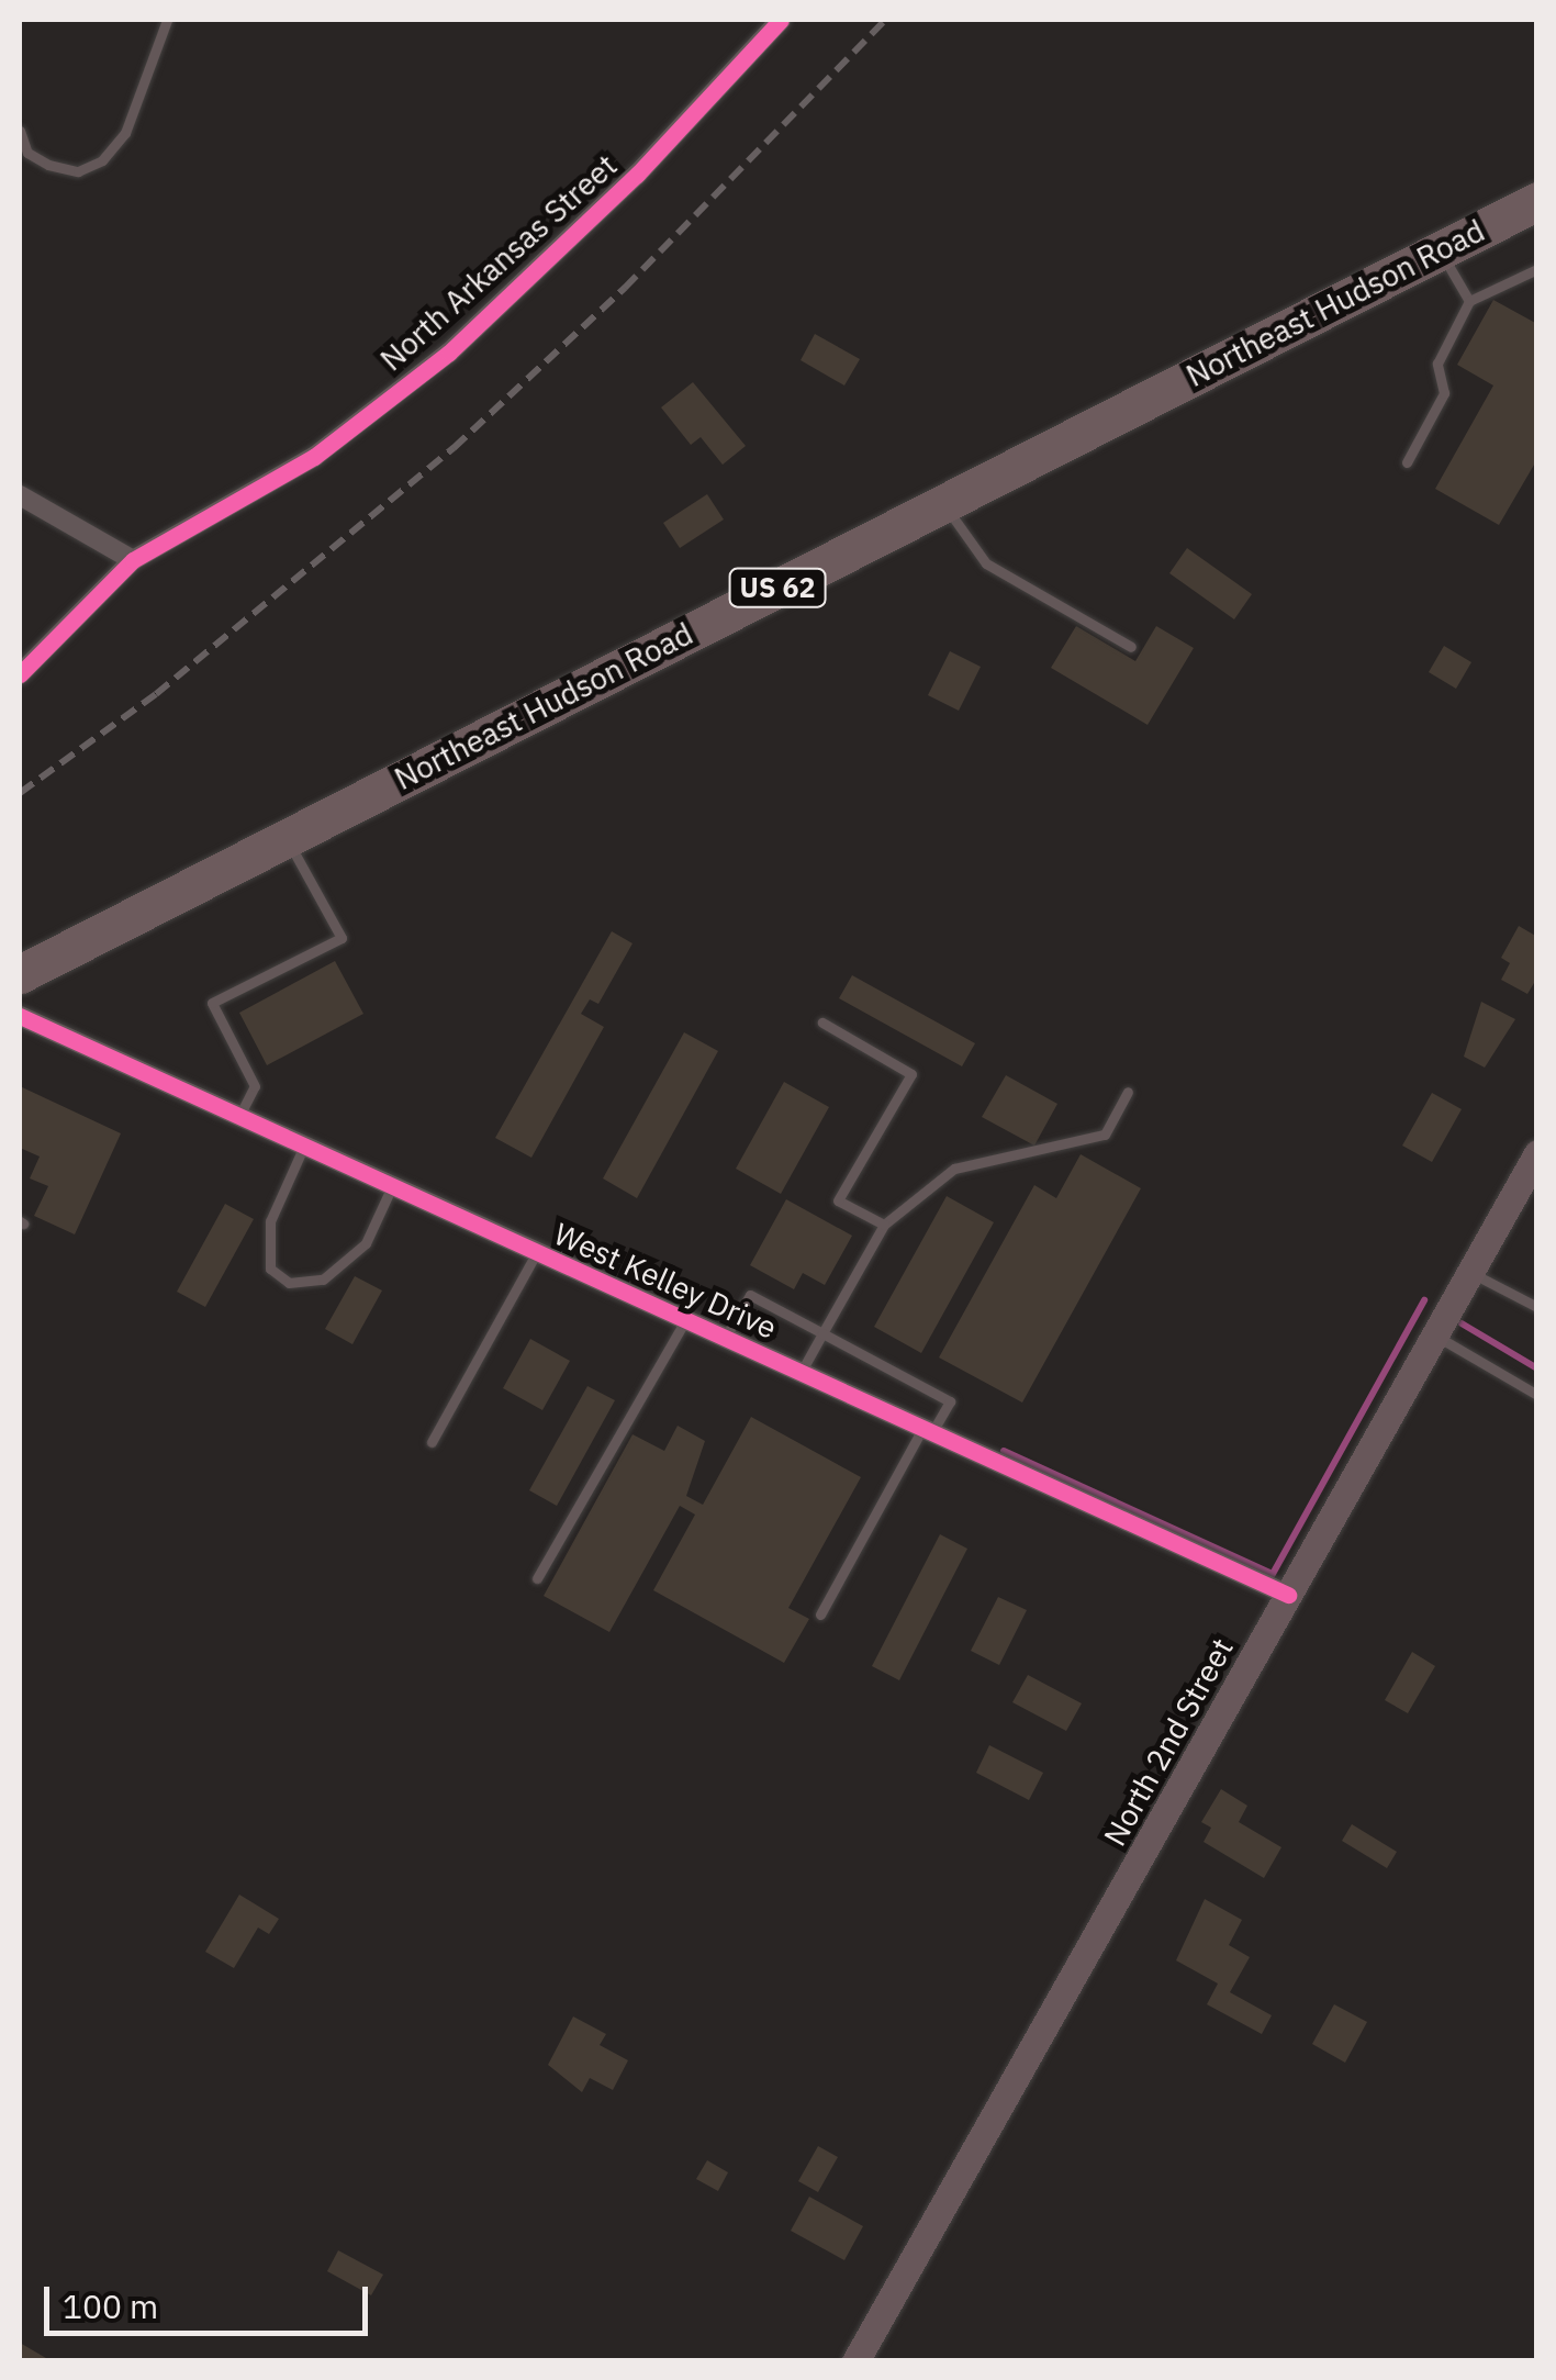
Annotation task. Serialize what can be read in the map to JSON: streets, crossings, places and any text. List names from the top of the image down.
{
  "streets": {
    "highway": ["Northeast Hudson Road", "US 62"],
    "main road": ["North 2nd Street"],
    "street": ["North Arkansas Street", "West Kelley Drive"]
  },
  "crossings": [
    ["West Kelley Drive", "North 2nd Street"]
  ],
  "scale_bar": "100 m"
}
